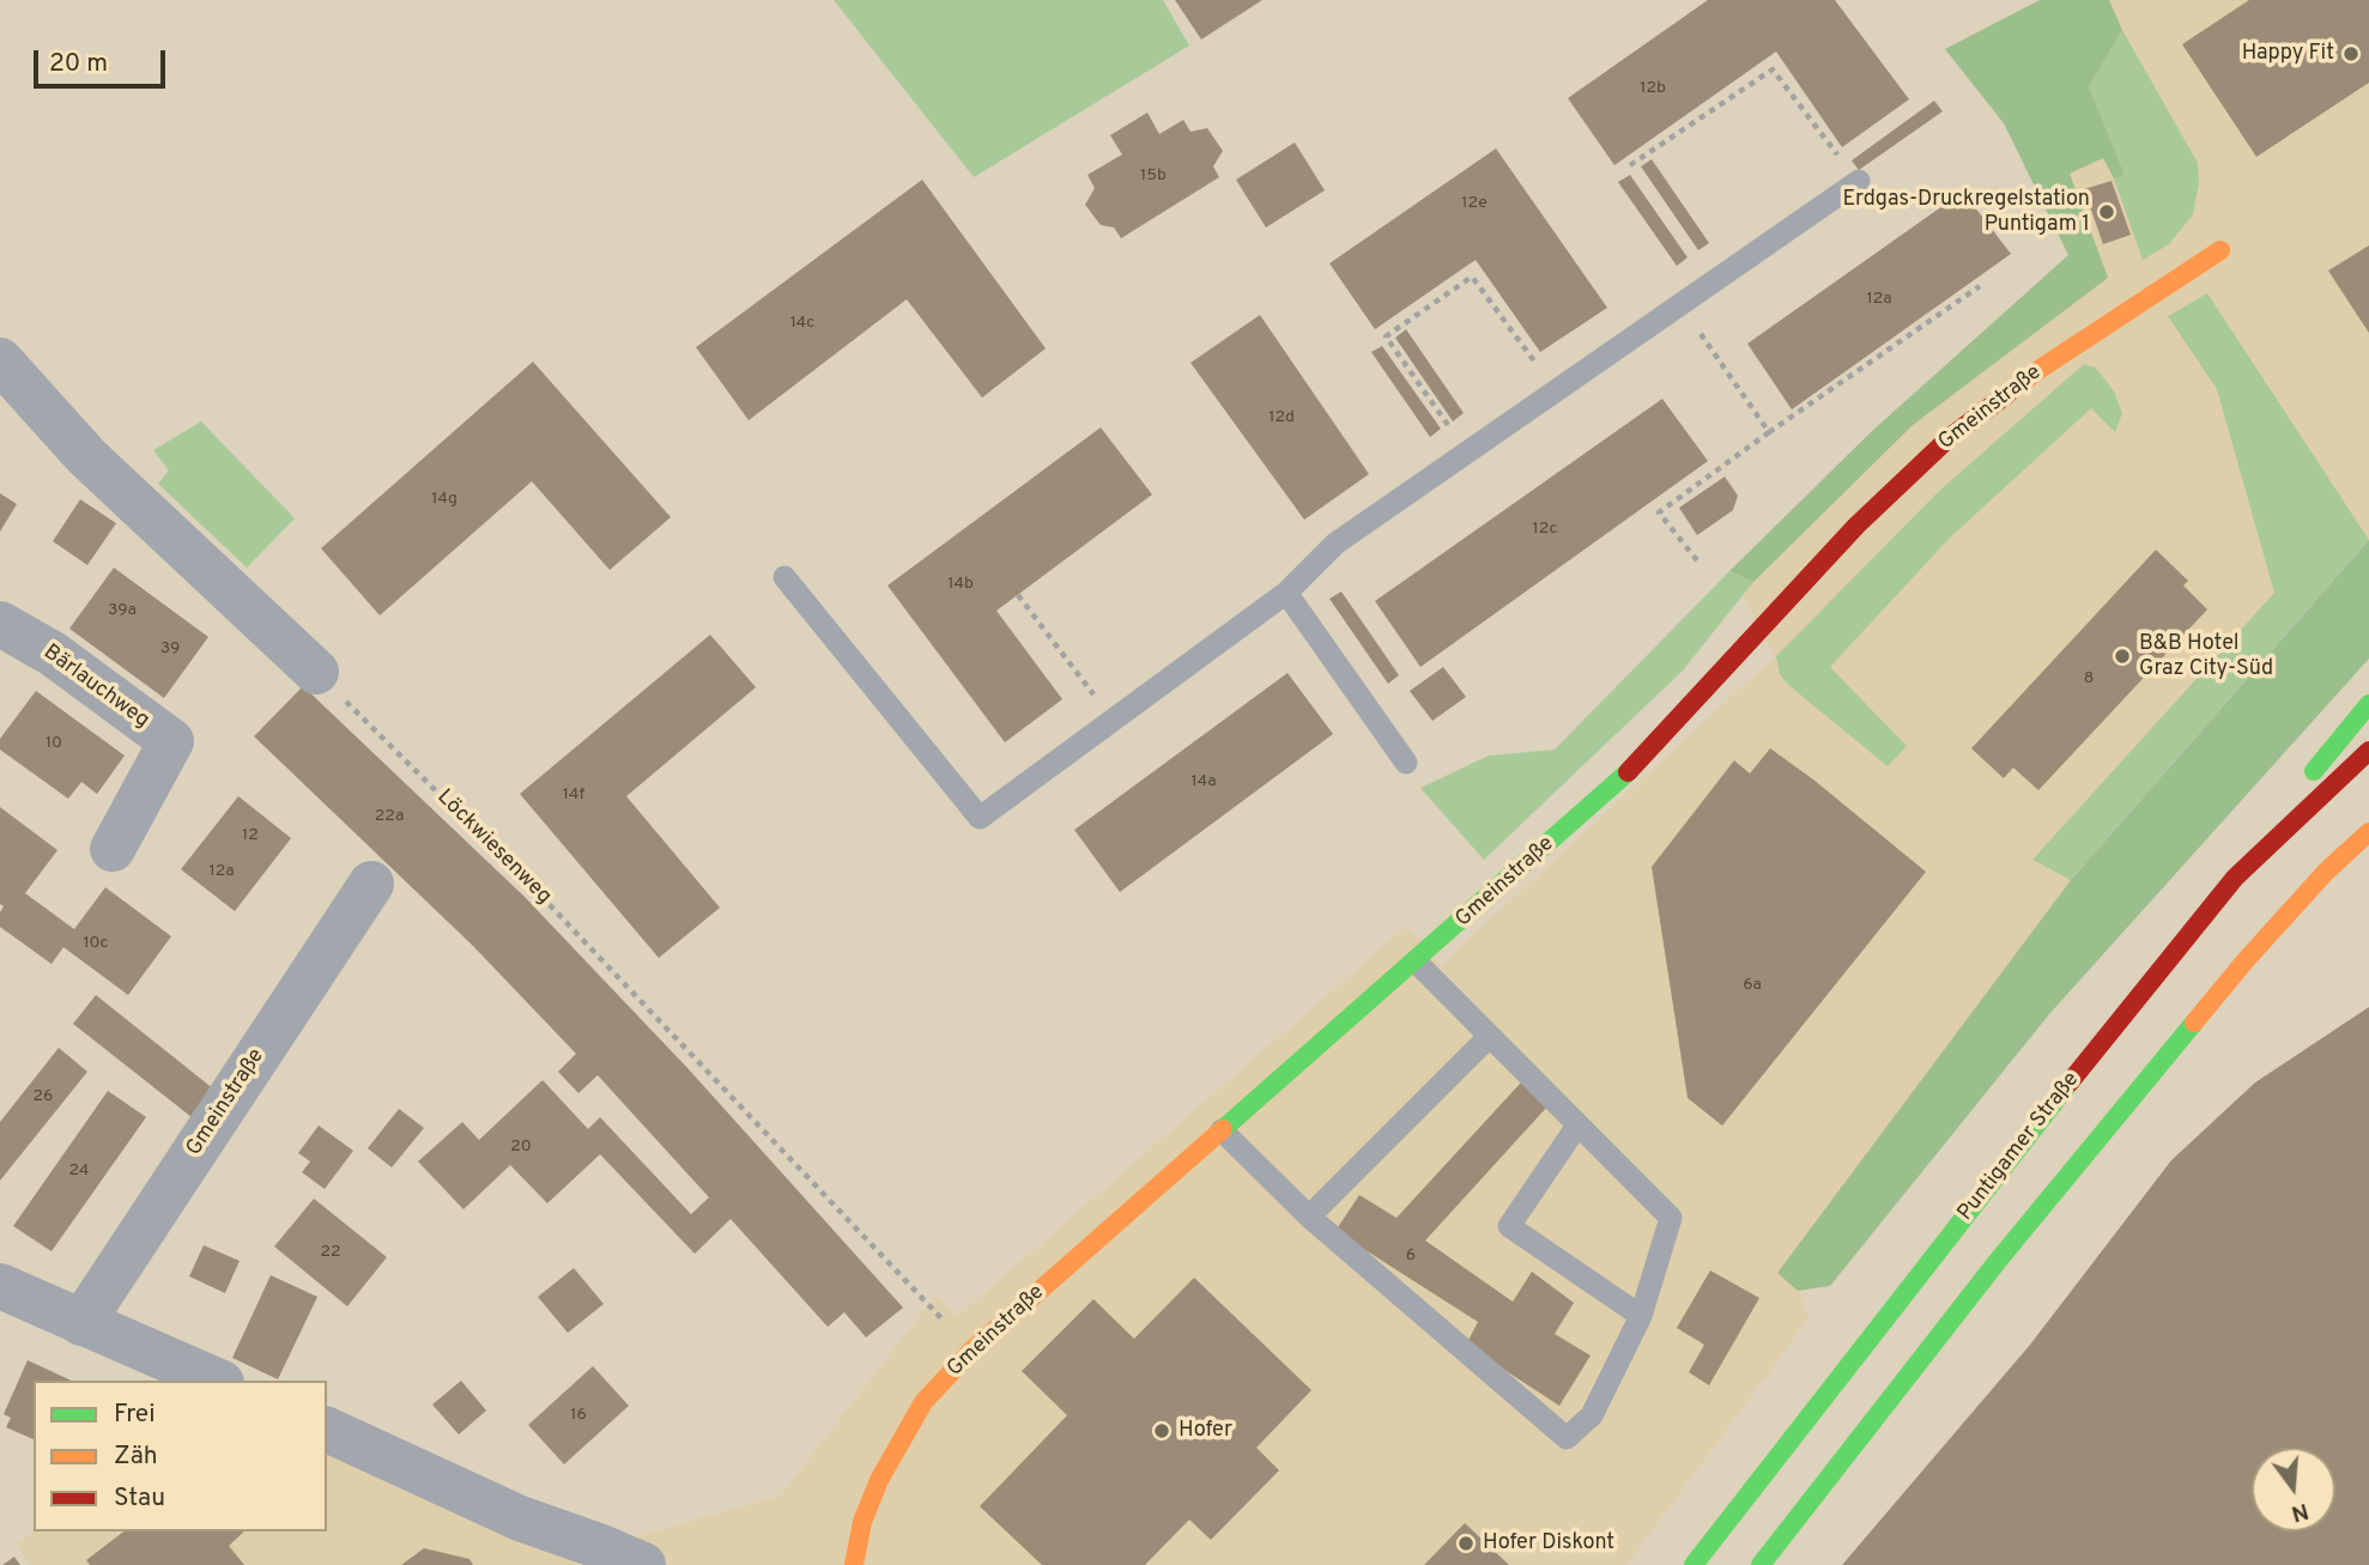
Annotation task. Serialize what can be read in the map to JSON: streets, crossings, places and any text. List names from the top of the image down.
{
  "streets": {
    "main road": ["Gmeinstraße", "Puntigamer Straße"],
    "street": ["Bärlauchweg"],
    "path": ["Löckwiesenweg"]
  },
  "crossings": [
    ["Gmeinstraße", "Löckwiesenweg"]
  ],
  "places": [
    "Happy Fit",
    "Erdgas-Druckregelstation Puntigam 1",
    "B&B Hotel Graz City-Süd",
    "Hofer",
    "Hofer Diskont"
  ],
  "house_numbers": [
    "12b",
    "15b",
    "12e",
    "12a",
    "14c",
    "12d",
    "14g",
    "12c",
    "14b",
    "39a",
    "39",
    "8",
    "10",
    "14a",
    "14f",
    "22a",
    "12",
    "12a",
    "10c",
    "6a",
    "26",
    "20",
    "24",
    "22",
    "6",
    "16"
  ],
  "legend": ["Frei", "Zäh", "Stau"],
  "scale_bar": "20 m",
  "north": "bottom"
}
